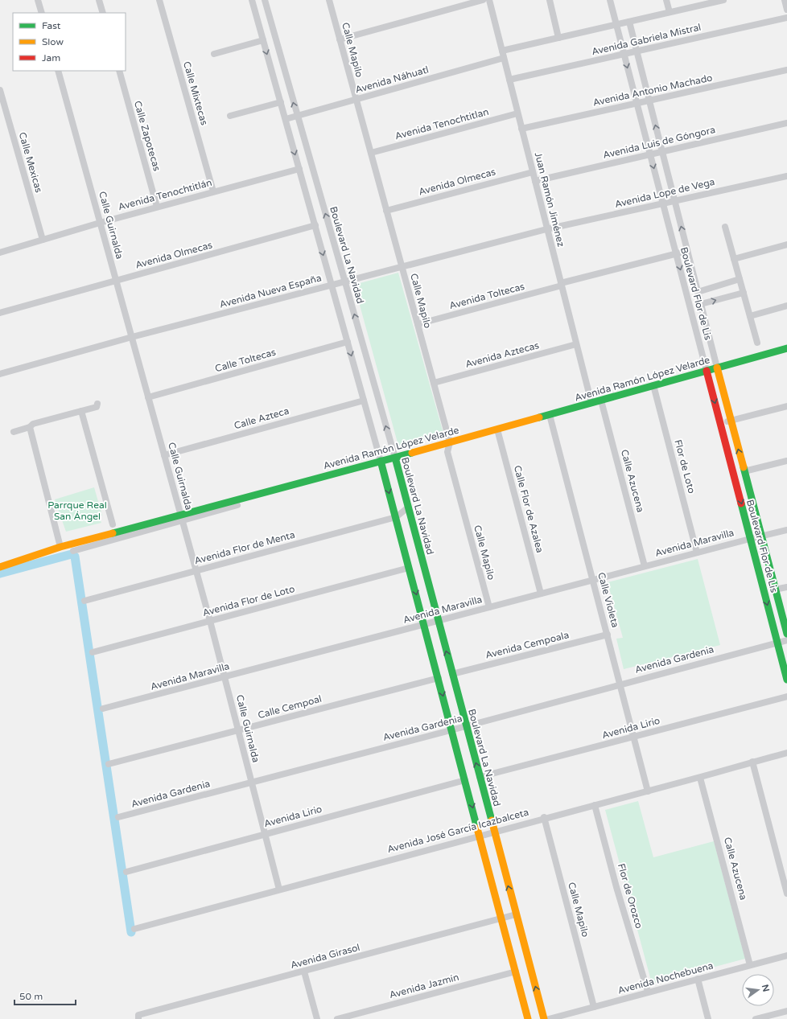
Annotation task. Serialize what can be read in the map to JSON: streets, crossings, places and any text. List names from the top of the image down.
{
  "streets": {
    "street": [
      "Avenida Gabriela Mistral",
      "Calle Mapilo",
      "Avenida Náhuatl",
      "Avenida Antonio Machado",
      "Calle Mixtecas",
      "Avenida Tenochtitlan",
      "Calle Zapotecas",
      "Avenida Luis de Góngora",
      "Calle Mexicas",
      "Avenida Olmecas",
      "Avenida Lope de Vega",
      "Avenida Tenochtitlán",
      "Juan Ramón Jiménez",
      "Calle Guirnalda",
      "Boulevard La Navidad",
      "Avenida Nueva España",
      "Boulevard Flor de Lis",
      "Avenida Toltecas",
      "Avenida Aztecas",
      "Calle Toltecas",
      "Avenida Ramón López Velarde",
      "Calle Azteca",
      "Flor de Loto",
      "Calle Azucena",
      "Calle Flor de Azalea",
      "Avenida Maravilla",
      "Avenida Flor de Menta",
      "Calle Violeta",
      "Avenida Flor de Loto",
      "Avenida Cempoala",
      "Avenida Gardenia",
      "Calle Cempoal",
      "Avenida Lirio",
      "Avenida José García Icazbalceta",
      "Flor de Orozco",
      "Avenida Girasol",
      "Avenida Nochebuena",
      "Avenida Jazmín"
    ]
  },
  "crossings": [
    ["Avenida Gabriela Mistral", "Juan Ramón Jiménez"],
    ["Avenida Gabriela Mistral", "Boulevard Flor de Lis"],
    ["Calle Mapilo", "Avenida Náhuatl"],
    ["Calle Mapilo", "Avenida Tenochtitlan"],
    ["Calle Mapilo", "Avenida Olmecas"],
    ["Calle Mapilo", "Avenida Nueva España"],
    ["Calle Mapilo", "Avenida Toltecas"],
    ["Calle Mapilo", "Avenida Aztecas"],
    ["Calle Mapilo", "Avenida Ramón López Velarde"],
    ["Calle Mapilo", "Avenida Maravilla"],
    ["Calle Mapilo", "Avenida José García Icazbalceta"],
    ["Calle Mapilo", "Avenida Nochebuena"],
    ["Avenida Náhuatl", "Juan Ramón Jiménez"],
    ["Avenida Náhuatl", "Boulevard La Navidad"],
    ["Avenida Antonio Machado", "Juan Ramón Jiménez"],
    ["Avenida Antonio Machado", "Boulevard Flor de Lis"],
    ["Calle Mixtecas", "Avenida Tenochtitlán"],
    ["Avenida Tenochtitlan", "Juan Ramón Jiménez"],
    ["Calle Zapotecas", "Avenida Tenochtitlán"],
    ["Avenida Luis de Góngora", "Juan Ramón Jiménez"],
    ["Avenida Luis de Góngora", "Boulevard Flor de Lis"],
    ["Calle Mexicas", "Avenida Tenochtitlán"],
    ["Avenida Olmecas", "Juan Ramón Jiménez"],
    ["Avenida Olmecas", "Calle Guirnalda"],
    ["Avenida Lope de Vega", "Juan Ramón Jiménez"],
    ["Avenida Lope de Vega", "Avenida Nueva España"],
    ["Avenida Lope de Vega", "Boulevard Flor de Lis"],
    ["Avenida Tenochtitlán", "Calle Guirnalda"],
    ["Juan Ramón Jiménez", "Avenida Nueva España"],
    ["Juan Ramón Jiménez", "Avenida Toltecas"],
    ["Juan Ramón Jiménez", "Avenida Aztecas"],
    ["Juan Ramón Jiménez", "Avenida Ramón López Velarde"],
    ["Calle Guirnalda", "Avenida Nueva España"],
    ["Calle Guirnalda", "Calle Toltecas"],
    ["Calle Guirnalda", "Avenida Ramón López Velarde"],
    ["Calle Guirnalda", "Calle Azteca"],
    ["Calle Guirnalda", "Avenida Maravilla"],
    ["Calle Guirnalda", "Avenida Flor de Menta"],
    ["Calle Guirnalda", "Avenida Flor de Loto"],
    ["Calle Guirnalda", "Avenida Gardenia"],
    ["Calle Guirnalda", "Calle Cempoal"],
    ["Calle Guirnalda", "Avenida Lirio"],
    ["Calle Guirnalda", "Avenida José García Icazbalceta"],
    ["Boulevard La Navidad", "Avenida Nueva España"],
    ["Boulevard La Navidad", "Avenida Ramón López Velarde"],
    ["Boulevard La Navidad", "Avenida Maravilla"],
    ["Boulevard La Navidad", "Avenida Flor de Menta"],
    ["Boulevard La Navidad", "Avenida Cempoala"],
    ["Boulevard La Navidad", "Avenida Gardenia"],
    ["Boulevard La Navidad", "Avenida Lirio"],
    ["Boulevard La Navidad", "Avenida José García Icazbalceta"],
    ["Boulevard La Navidad", "Avenida Girasol"],
    ["Boulevard Flor de Lis", "Avenida Toltecas"],
    ["Boulevard Flor de Lis", "Avenida Ramón López Velarde"],
    ["Boulevard Flor de Lis", "Avenida Maravilla"],
    ["Boulevard Flor de Lis", "Avenida Gardenia"],
    ["Avenida Ramón López Velarde", "Flor de Loto"],
    ["Avenida Ramón López Velarde", "Calle Azucena"],
    ["Avenida Ramón López Velarde", "Calle Flor de Azalea"],
    ["Avenida Ramón López Velarde", "Calle Violeta"],
    ["Flor de Loto", "Avenida Maravilla"],
    ["Calle Azucena", "Avenida Maravilla"],
    ["Calle Azucena", "Avenida José García Icazbalceta"],
    ["Calle Azucena", "Avenida Nochebuena"],
    ["Calle Flor de Azalea", "Avenida Maravilla"],
    ["Avenida Maravilla", "Calle Violeta"],
    ["Calle Violeta", "Avenida Cempoala"],
    ["Calle Violeta", "Avenida Gardenia"],
    ["Calle Violeta", "Avenida Lirio"],
    ["Calle Violeta", "Avenida José García Icazbalceta"],
    ["Avenida José García Icazbalceta", "Flor de Orozco"],
    ["Flor de Orozco", "Avenida Nochebuena"]
  ],
  "parks": ["Parrque Real San Ángel"],
  "legend": ["Fast", "Slow", "Jam"],
  "scale_bar": "50 m",
  "north": "right"
}
